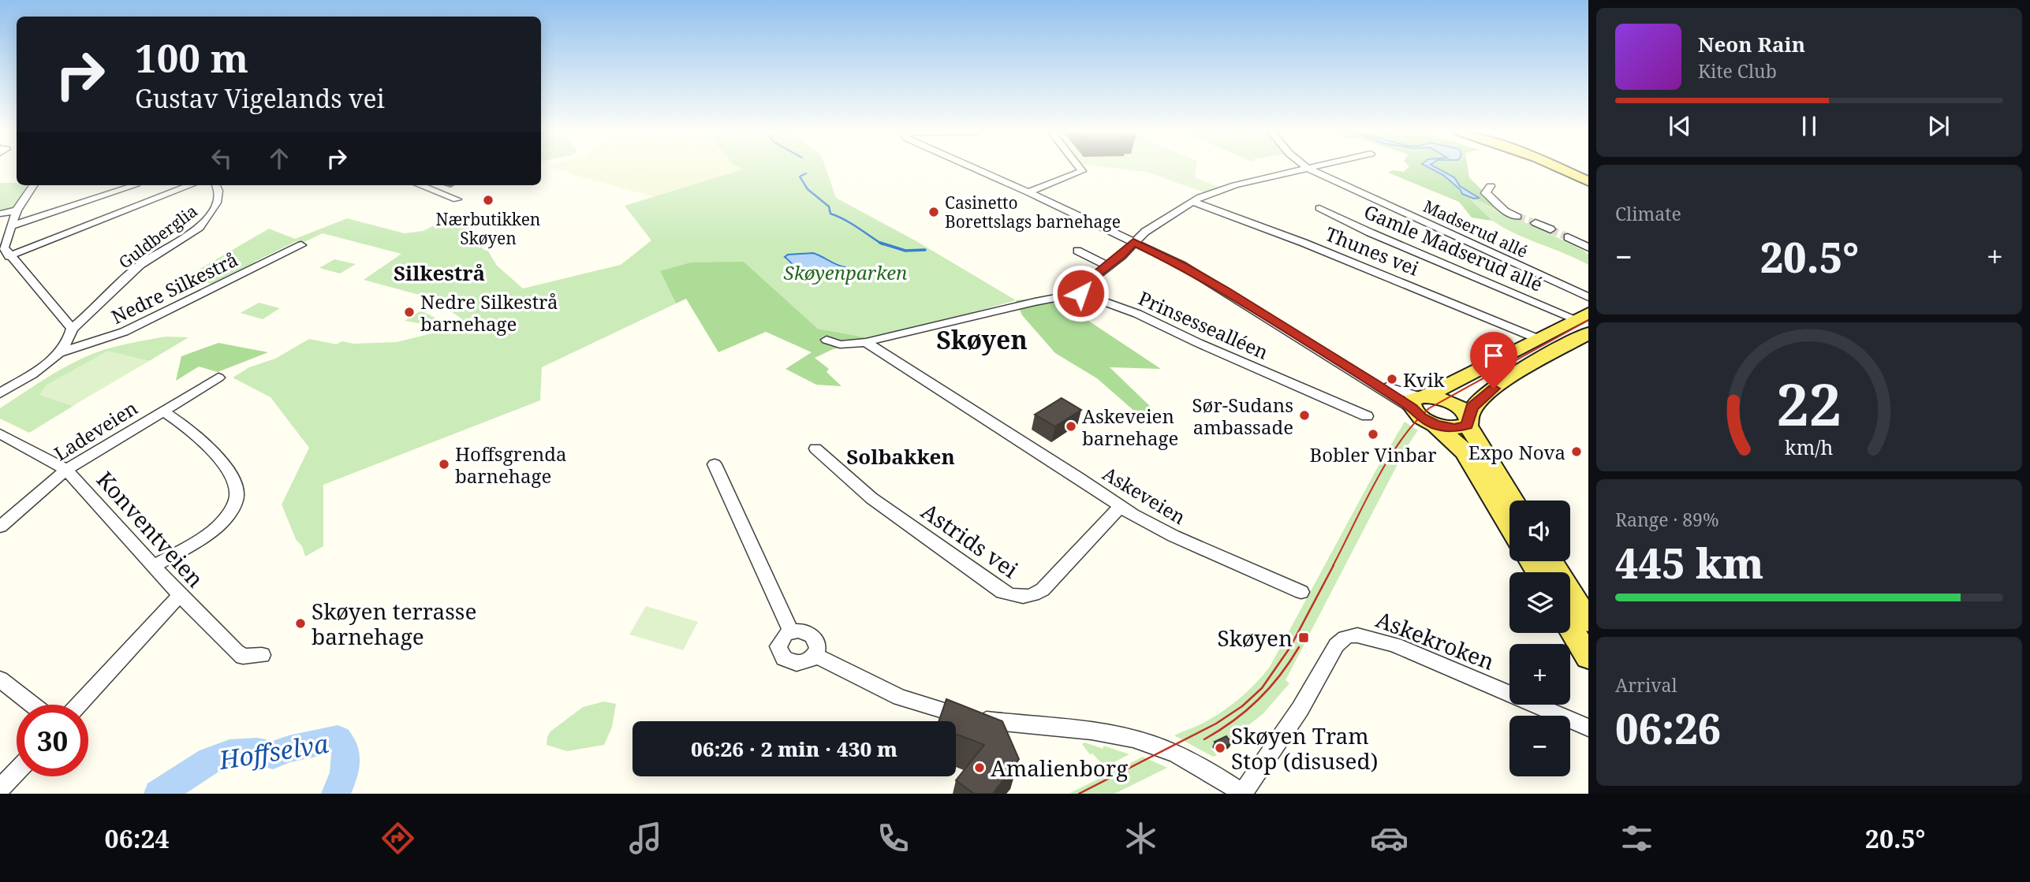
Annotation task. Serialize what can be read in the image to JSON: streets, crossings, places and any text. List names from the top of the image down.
{
  "streets": {
    "street": [
      "Madserud allé",
      "Guldberglia",
      "Gamle Madserud allé",
      "Thunes vei",
      "Nedre Silkestrå",
      "Prinsessealléen",
      "Ladeveien",
      "Askeveien",
      "Konventveien",
      "Astrids vei",
      "Askekroken"
    ]
  },
  "crossings": [
    ["Ladeveien", "Konventveien"],
    ["Askeveien", "Astrids vei"]
  ],
  "districts": ["Silkestrå", "Skøyen", "Solbakken"],
  "water": ["Hoffselva"],
  "parks": ["Skøyenparken"],
  "places": {
    "other": [
      "Nærbutikken Skøyen",
      "Casinetto Borettslags barnehage",
      "Nedre Silkestrå barnehage",
      "Kvik",
      "Sør-Sudans ambassade",
      "Askeveien barnehage",
      "Bobler Vinbar",
      "Expo Nova",
      "Hoffsgrenda barnehage",
      "Skøyen terrasse barnehage",
      "Skøyen Tram Stop (disused)",
      "Amalienborg"
    ],
    "transit": ["Skøyen"]
  },
  "page": {
    "turn": ["100 m", "Gustav Vigelands vei"],
    "song": ["Neon Rain", "Kite Club"],
    "tile": [
      "Climate",
      ["Range · 89%", "445 km"],
      ["Arrival", "06:26"]
    ],
    "heat": ["−", "20.5°", "+"],
    "map_buttons": ["+", "−"],
    "limit": "30",
    "trip": "06:26 · 2 min · 430 m",
    "tabs": ["06:24", "20.5°"],
    "gauge": ["22", "km/h"]
  }
}
